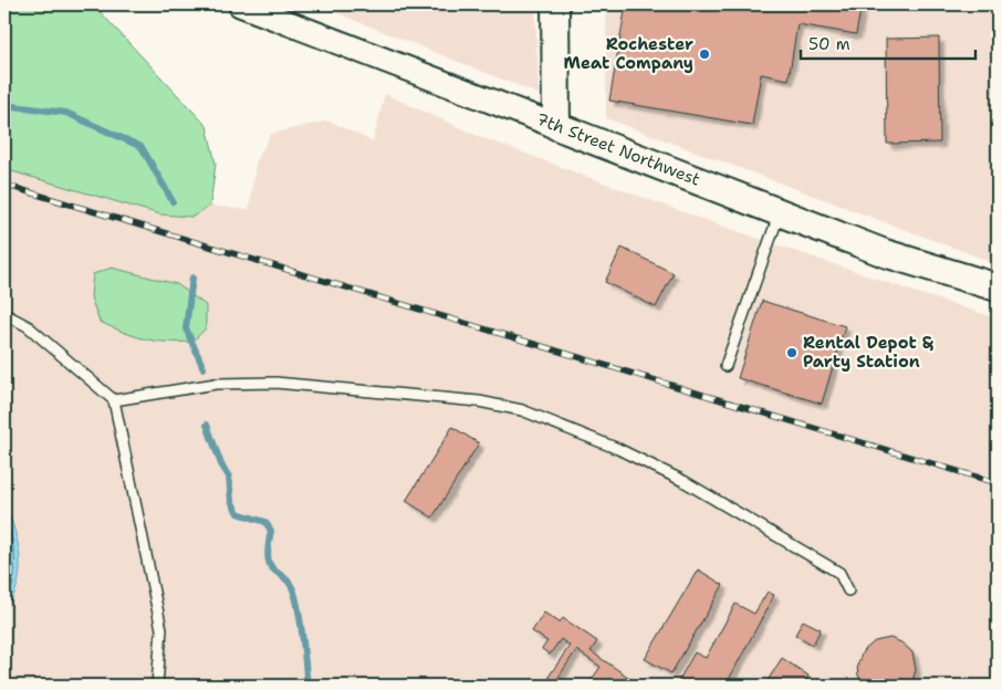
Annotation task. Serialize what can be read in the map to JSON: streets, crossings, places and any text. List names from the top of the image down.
{
  "streets": {
    "main road": ["7th Street Northwest"]
  },
  "places": ["Rochester Meat Company", "Rental Depot & Party Station"],
  "scale_bar": "50 m"
}
